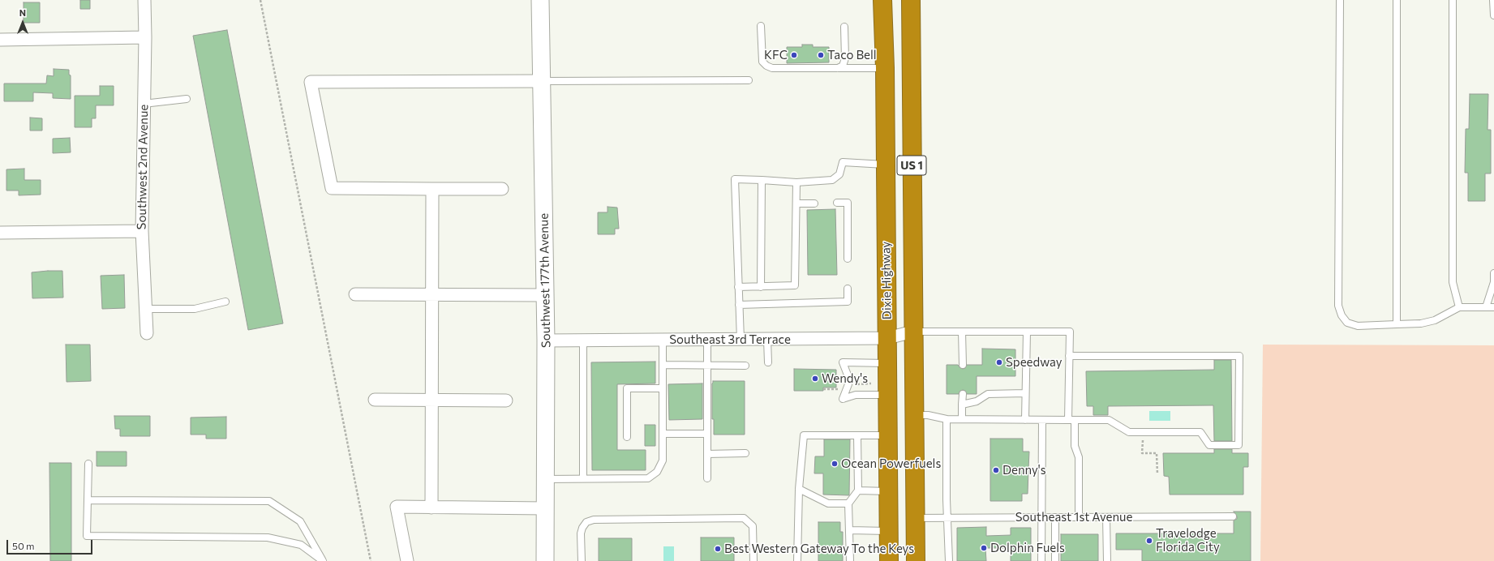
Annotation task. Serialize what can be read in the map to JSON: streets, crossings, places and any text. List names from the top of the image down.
{
  "streets": {
    "highway": ["US 1", "Dixie Highway"],
    "main road": ["Southwest 177th Avenue"],
    "street": ["Southwest 2nd Avenue", "Southeast 3rd Terrace"],
    "lane": ["Southeast 1st Avenue"]
  },
  "crossings": [
    ["US 1", "Southeast 3rd Terrace"],
    ["US 1", "Southeast 1st Avenue"],
    ["Southwest 177th Avenue", "Southeast 3rd Terrace"],
    ["Dixie Highway", "Southeast 3rd Terrace"]
  ],
  "places": [
    "KFC",
    "Taco Bell",
    "Speedway",
    "Wendy's",
    "Ocean Powerfuels",
    "Denny's",
    "Travelodge Florida City",
    "Dolphin Fuels",
    "Best Western Gateway To the Keys"
  ],
  "scale_bar": "50 m",
  "north": "top"
}
